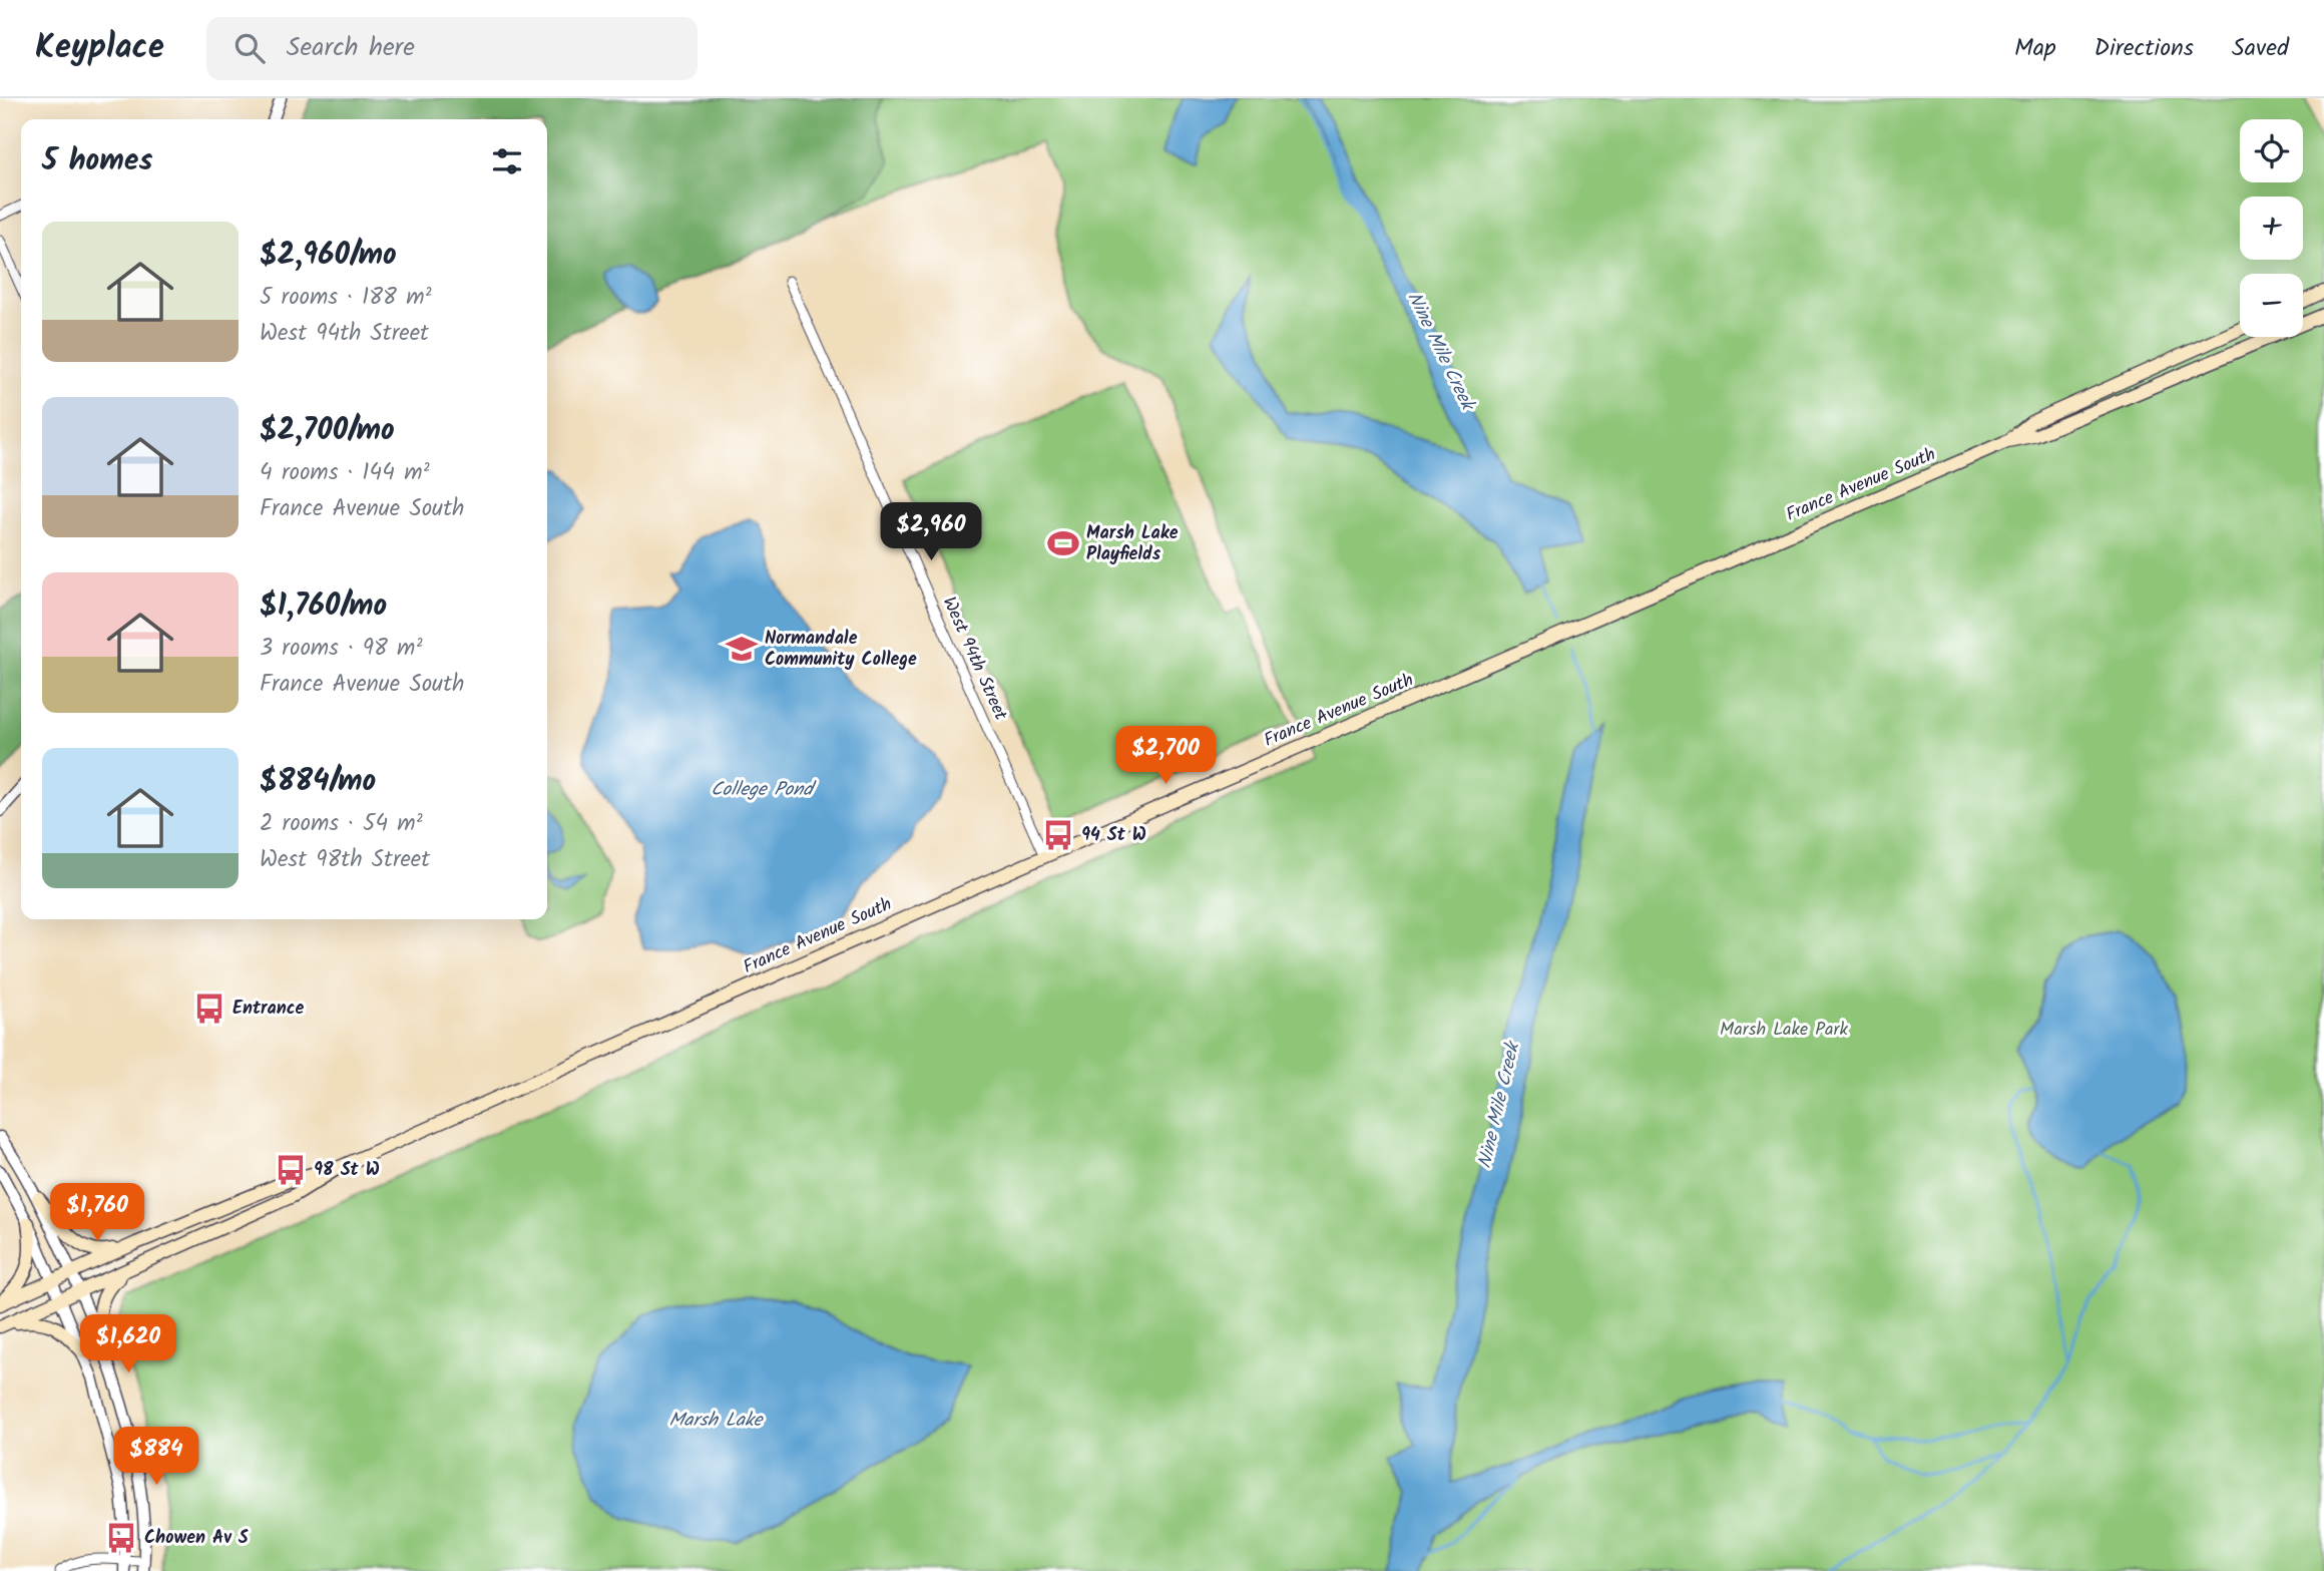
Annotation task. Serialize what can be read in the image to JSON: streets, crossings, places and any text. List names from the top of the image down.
{
  "streets": {
    "main road": ["France Avenue South"],
    "street": ["West 94th Street"]
  },
  "crossings": [
    ["France Avenue South", "West 94th Street"]
  ],
  "water": ["Nine Mile Creek", "College Pond", "Marsh Lake"],
  "parks": ["Marsh Lake Park"],
  "places": {
    "sports": ["Marsh Lake Playfields"],
    "school or university": ["Normandale Community College"],
    "bus stop": [
      "94 St W",
      "Entrance",
      "98 St W",
      "Chowen Av S"
    ]
  },
  "page": {
    "header": "Keyplace",
    "search": "Search here",
    "nav": ["Map", "Directions", "Saved"],
    "map_buttons": ["+", "−"],
    "heading": "5 homes",
    "list": [
      {
        "name": "$2,960/mo",
        "note": "5 rooms · 188 m² · West 94th Street"
      },
      {
        "name": "$2,700/mo",
        "note": "4 rooms · 144 m² · France Avenue South"
      },
      {
        "name": "$1,760/mo",
        "note": "3 rooms · 98 m² · France Avenue South"
      },
      {
        "name": "$884/mo",
        "note": "2 rooms · 54 m² · West 98th Street"
      }
    ],
    "price": [
      "$2,960",
      "$2,700",
      "$1,760",
      "$1,620",
      "$884"
    ]
  }
}
